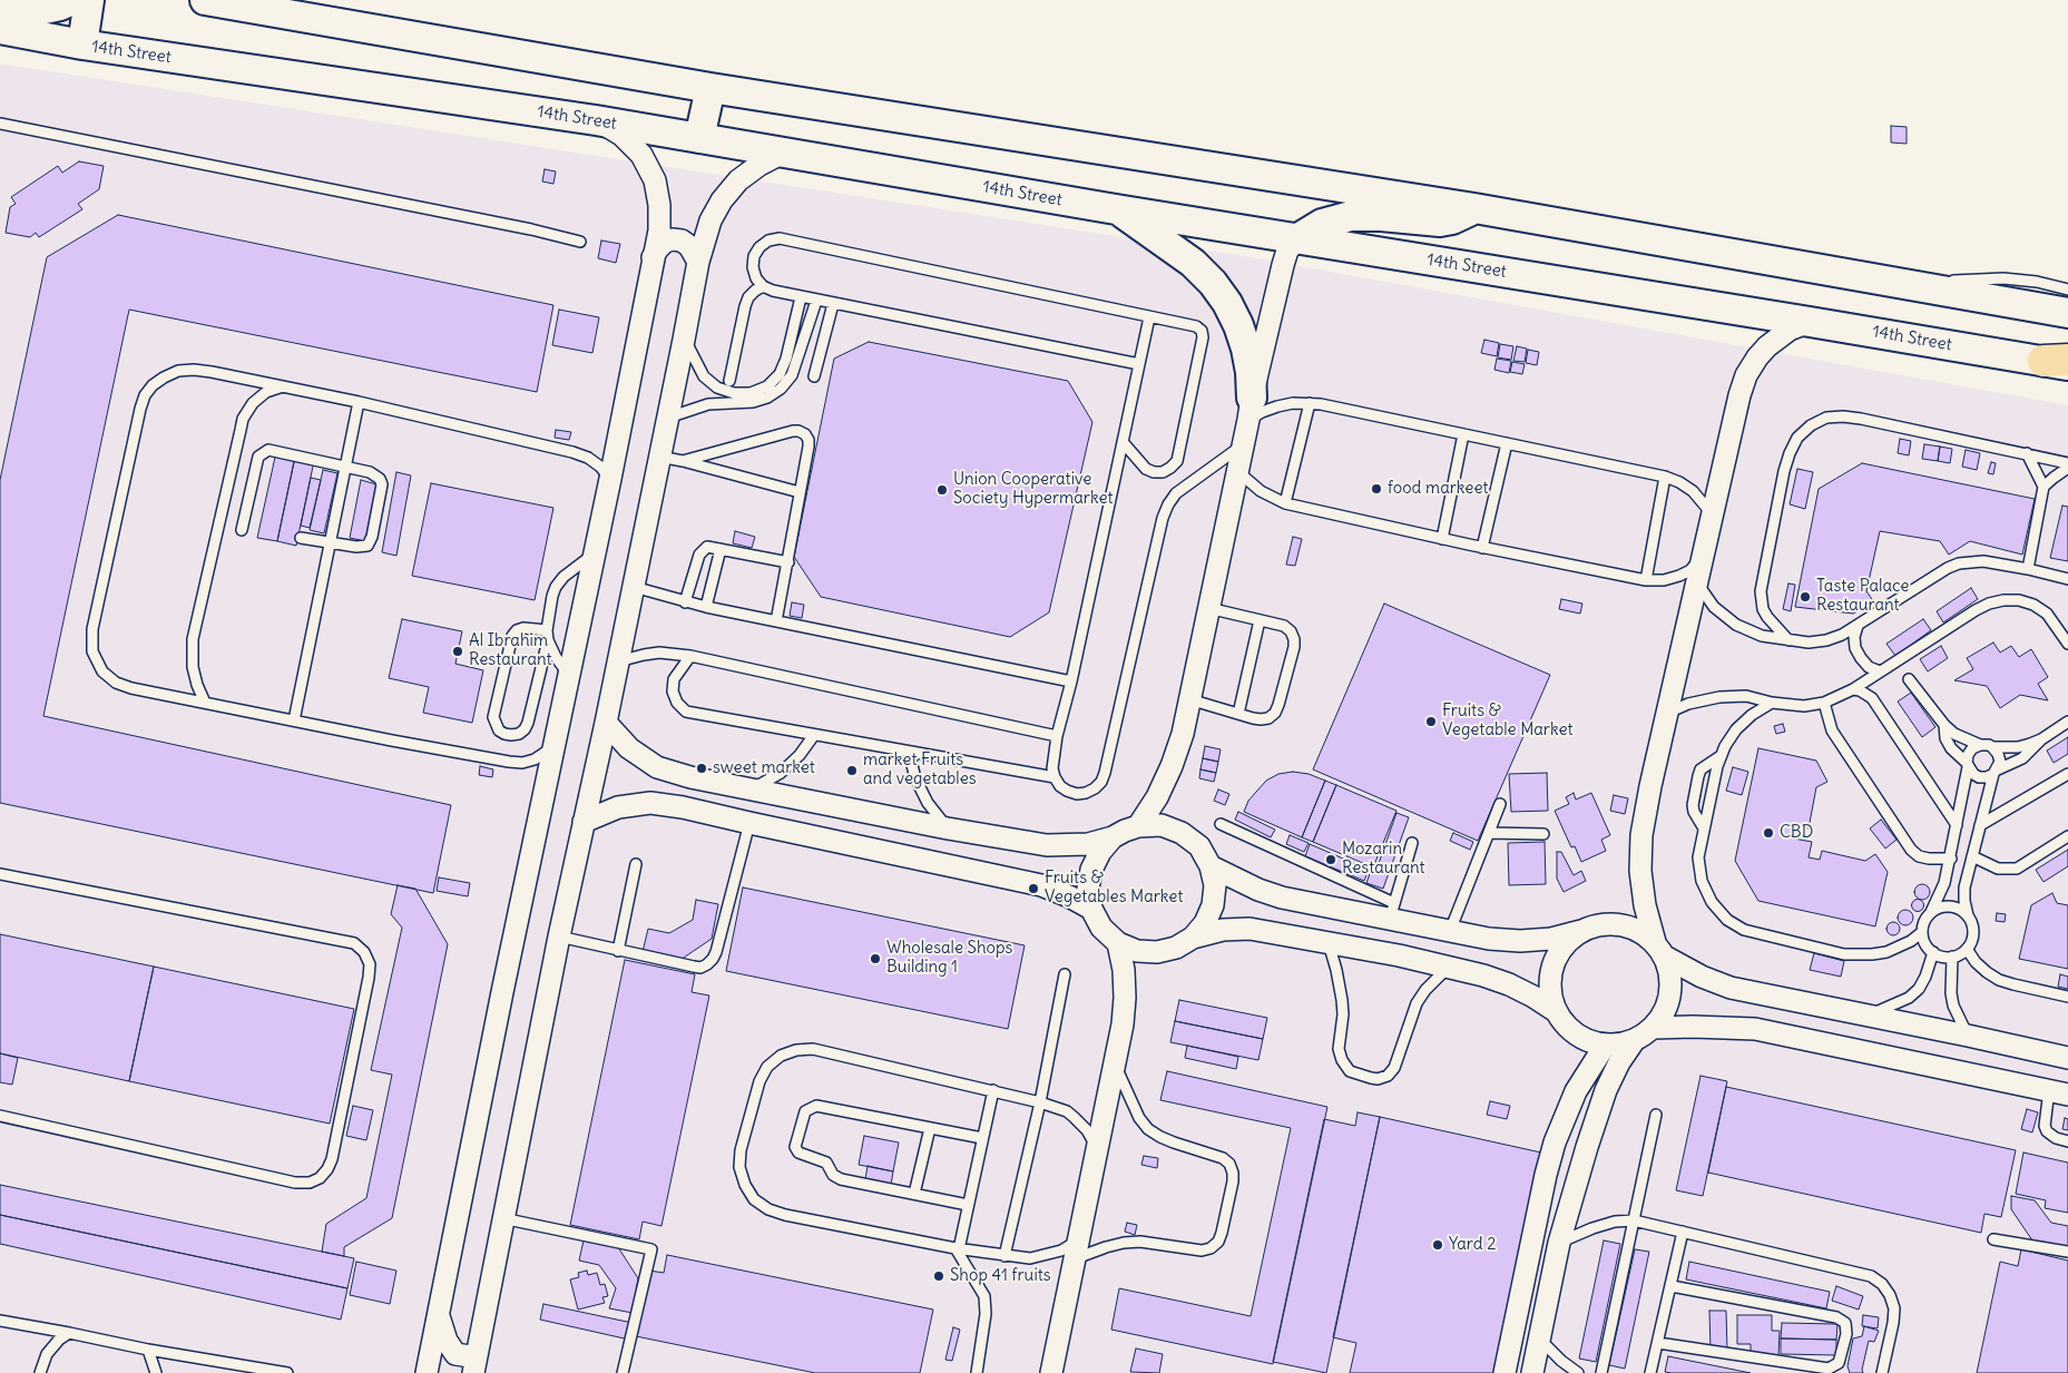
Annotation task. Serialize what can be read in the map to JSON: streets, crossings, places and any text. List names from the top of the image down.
{
  "streets": {
    "main road": ["14th Street"]
  },
  "places": [
    "food markeet",
    "Union Cooperative Society Hypermarket",
    "Taste Palace Restaurant",
    "Al Ibrahim Restaurant",
    "Fruits & Vegetable Market",
    "sweet market",
    "market Fruits and vegetables",
    "CBD",
    "Mozarin Restaurant",
    "Fruits & Vegetables Market",
    "Wholesale Shops Building 1",
    "Yard 2",
    "Shop 41 fruits"
  ]
}
